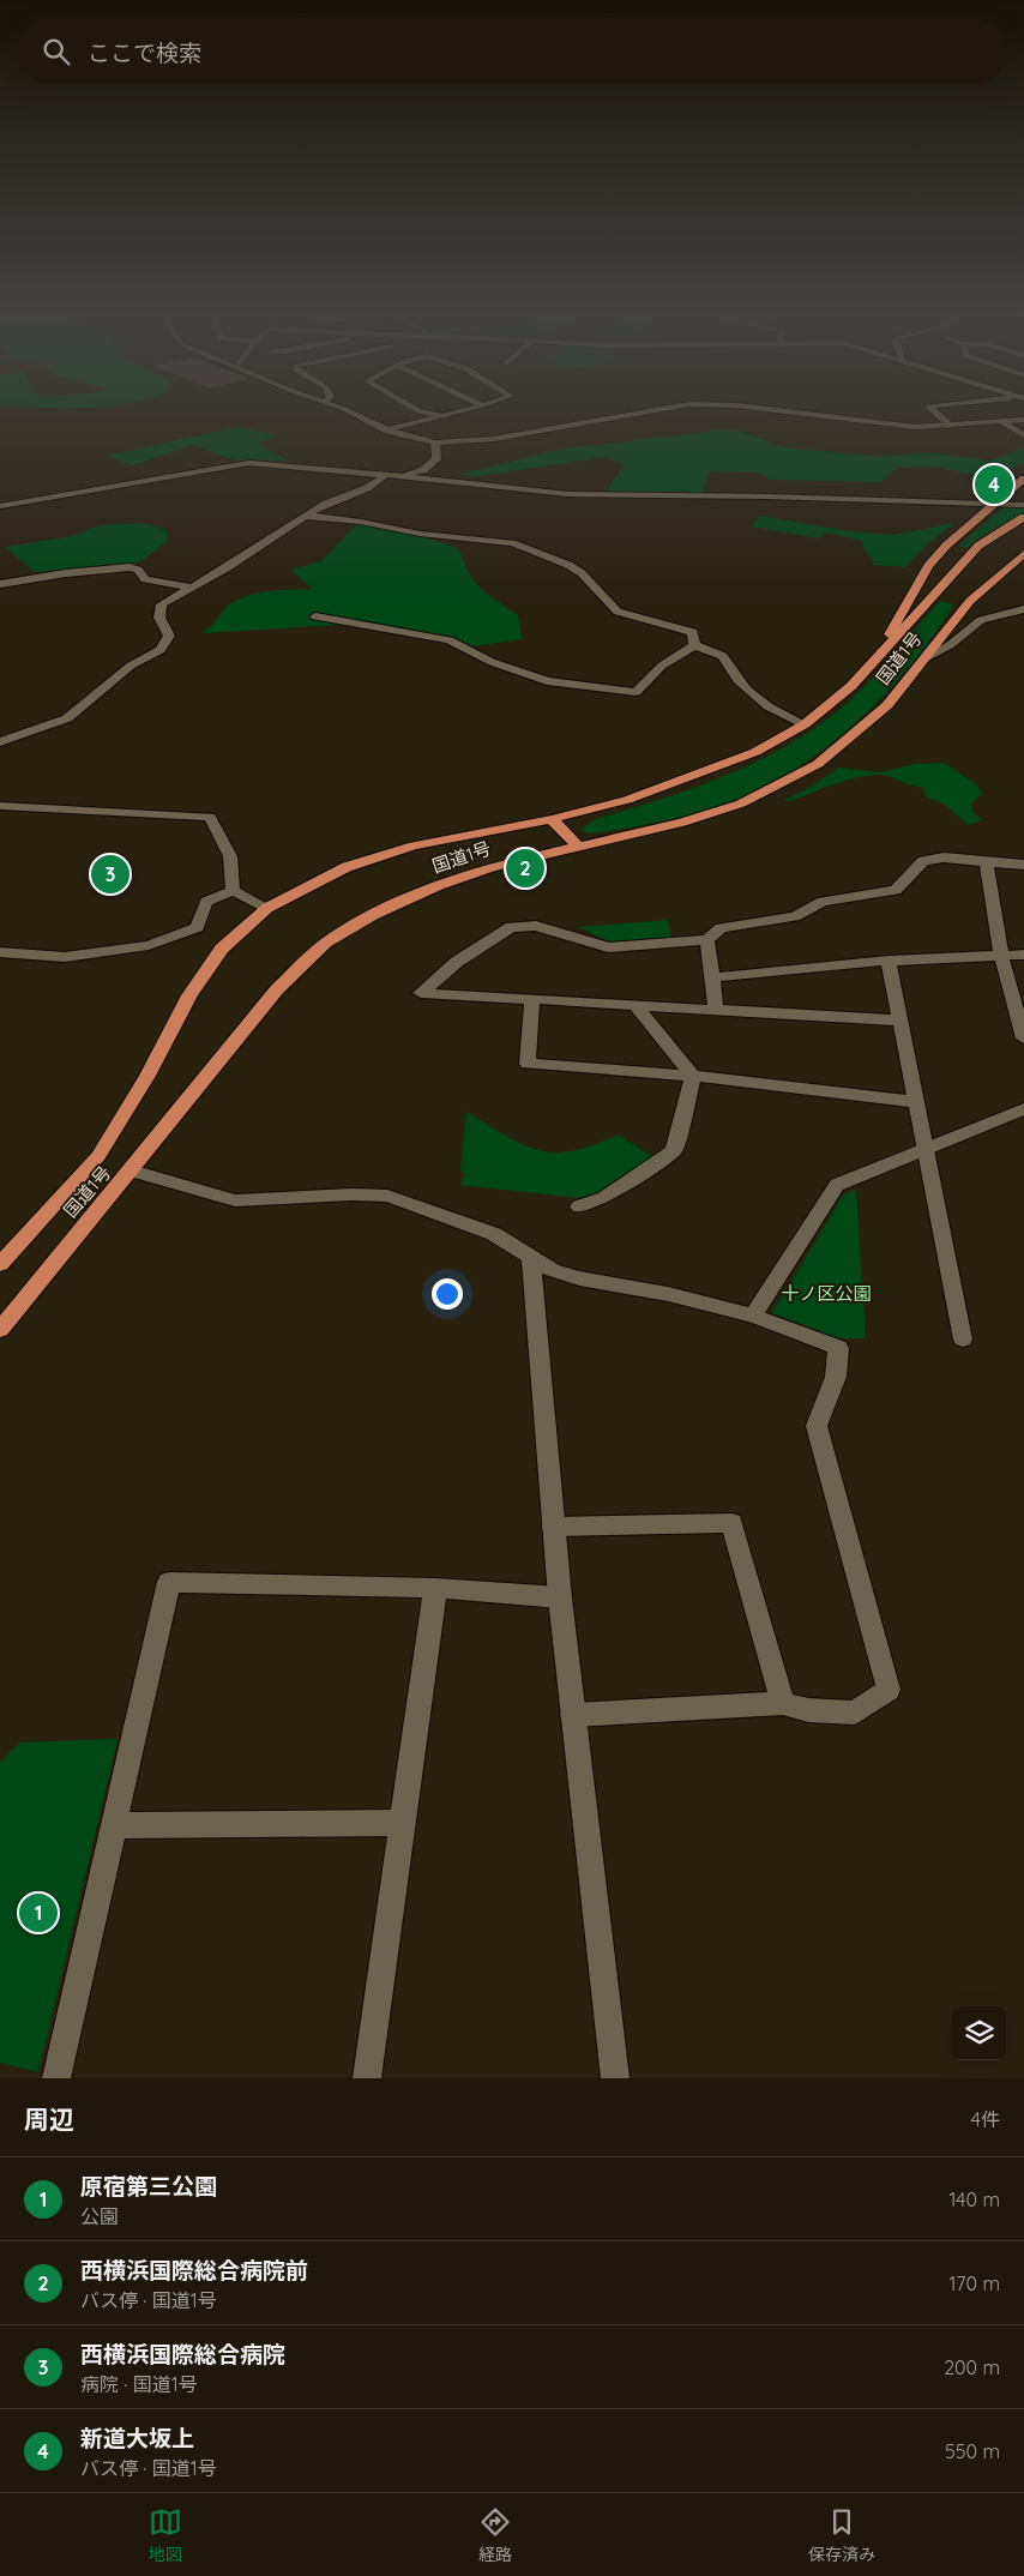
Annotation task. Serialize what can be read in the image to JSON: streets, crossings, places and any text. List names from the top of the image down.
{
  "streets": {
    "highway": ["国道1号"]
  },
  "parks": ["十ノ区公園"],
  "page": {
    "search": "ここで検索",
    "pins": [
      "4",
      "2",
      "3",
      "1"
    ],
    "heading": ["周辺", "4件"],
    "list": [
      {
        "mark": "1",
        "name": "原宿第三公園",
        "note": "公園",
        "value": "140 m"
      },
      {
        "mark": "2",
        "name": "西横浜国際総合病院前",
        "note": "バス停 · 国道1号",
        "value": "170 m"
      },
      {
        "mark": "3",
        "name": "西横浜国際総合病院",
        "note": "病院 · 国道1号",
        "value": "200 m"
      },
      {
        "mark": "4",
        "name": "新道大坂上",
        "note": "バス停 · 国道1号",
        "value": "550 m"
      }
    ],
    "nav": ["地図", "経路", "保存済み"]
  }
}
